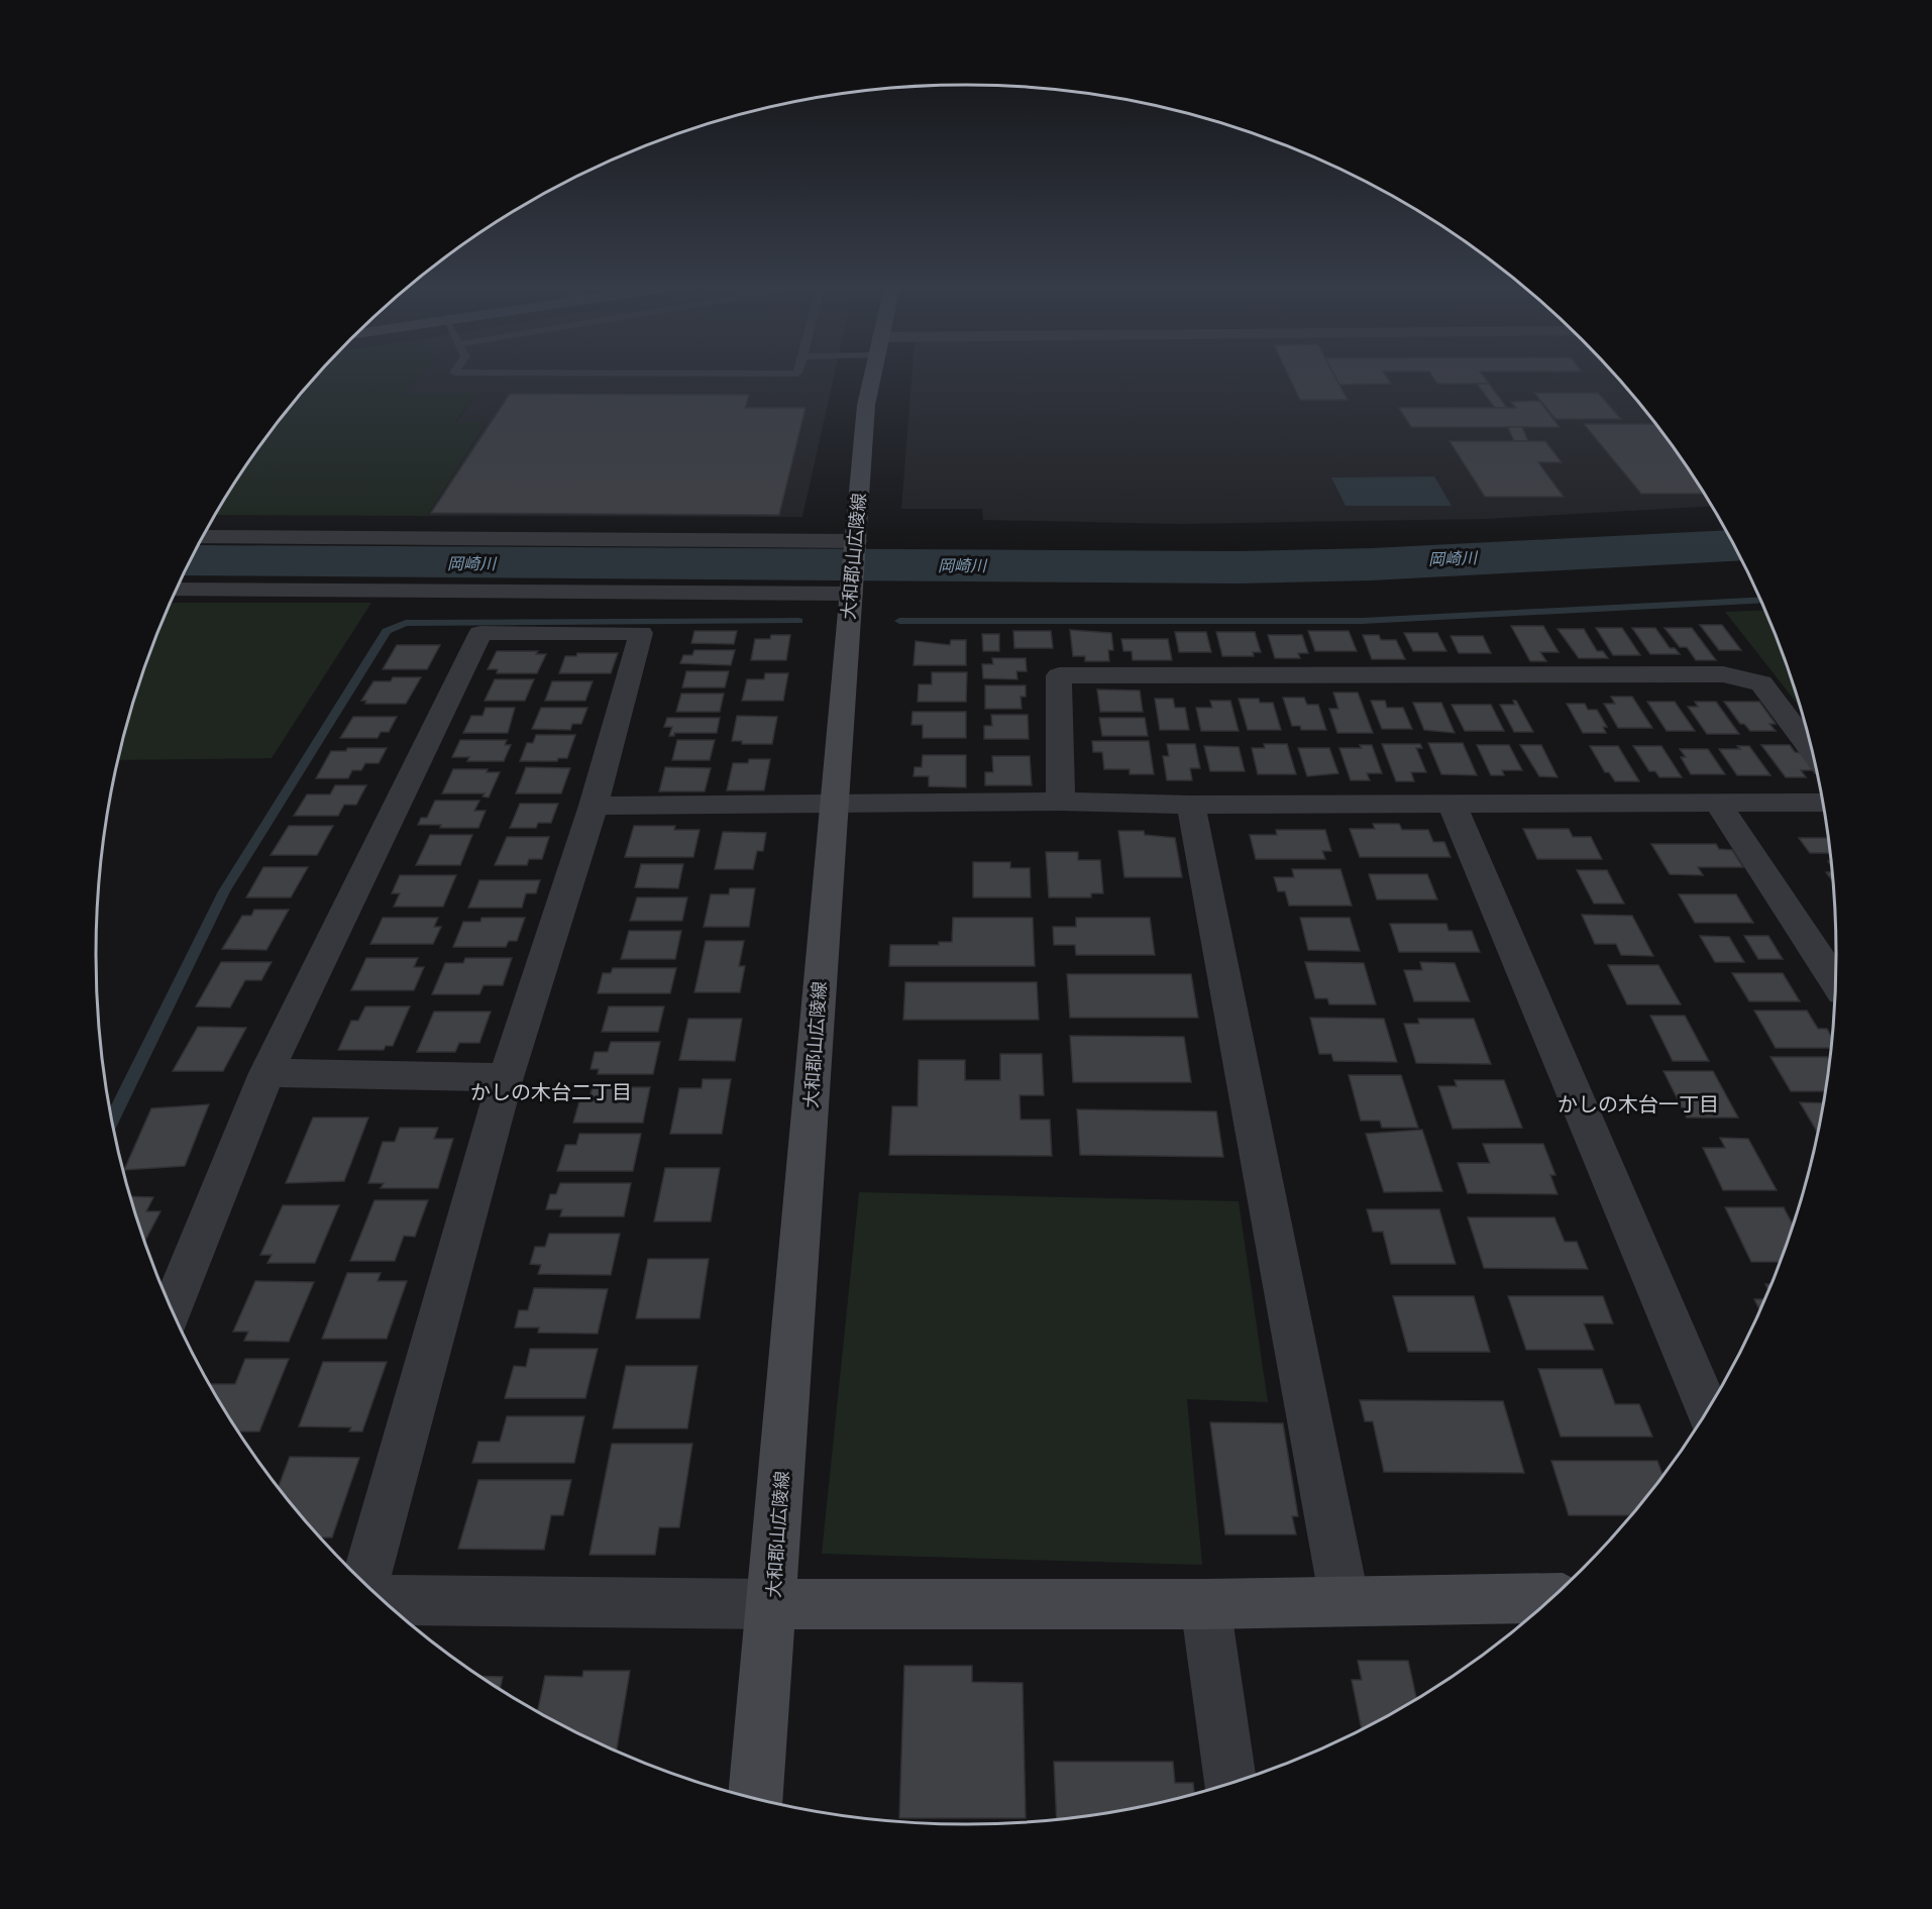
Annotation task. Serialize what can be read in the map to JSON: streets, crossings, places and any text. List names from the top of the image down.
{
  "streets": {
    "main road": ["大和郡山広陵線"]
  },
  "districts": ["かしの木台二丁目", "かしの木台一丁目"],
  "water": ["岡崎川"]
}
